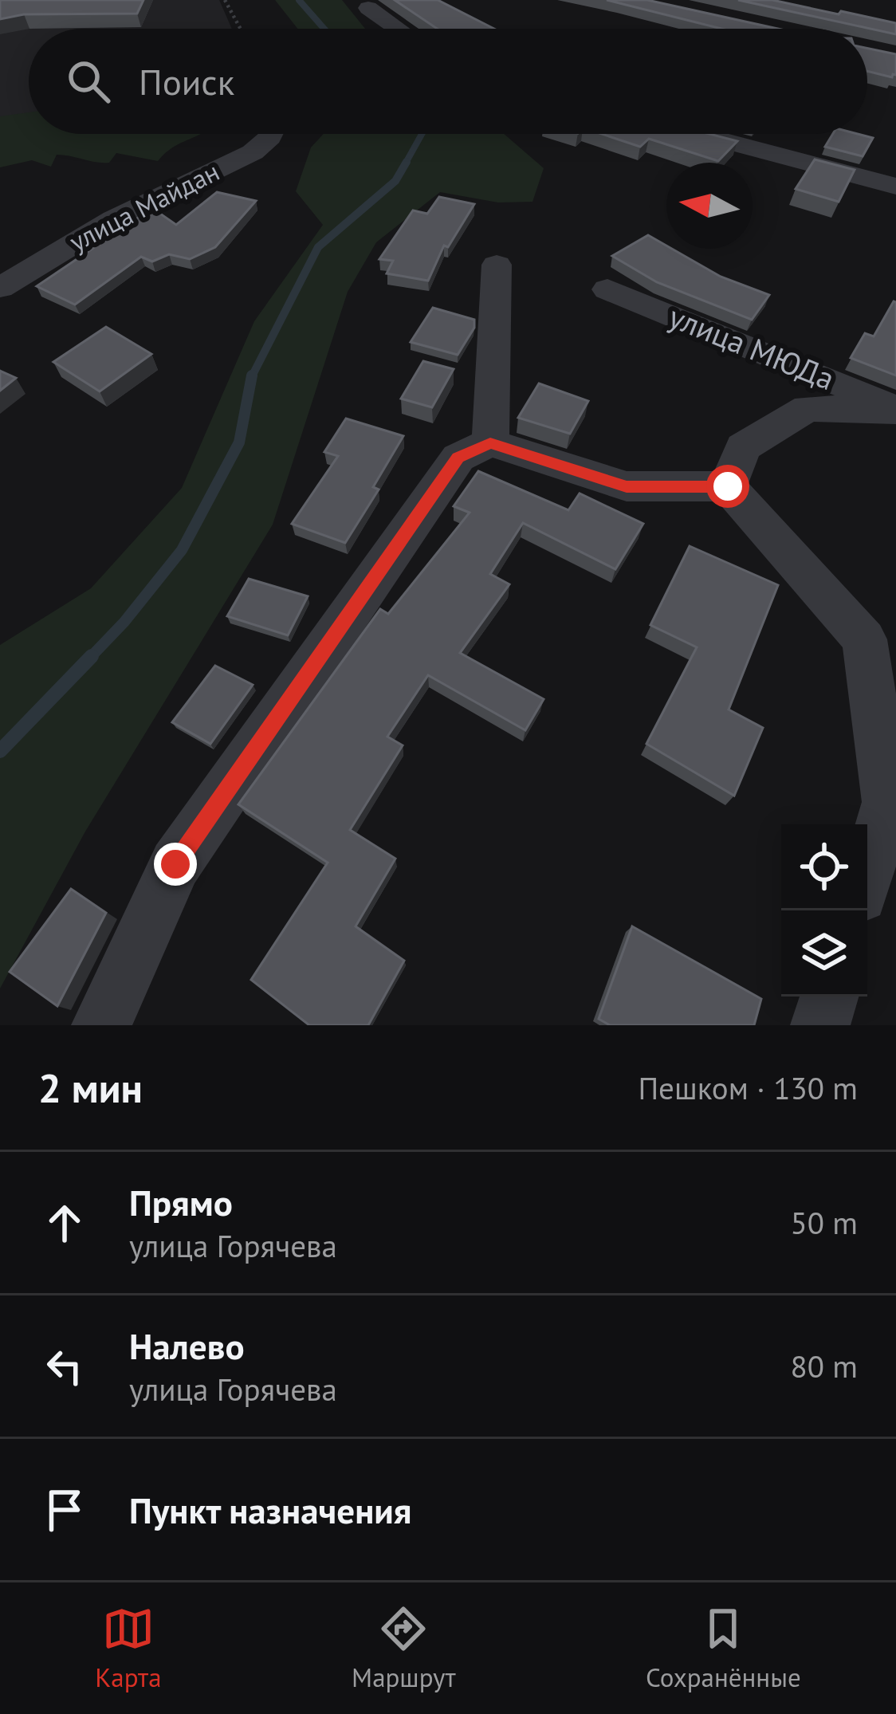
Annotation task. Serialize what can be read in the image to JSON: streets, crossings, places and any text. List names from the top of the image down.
{
  "streets": {
    "street": ["улица Майдан", "улица МЮДа"]
  },
  "north": "left",
  "page": {
    "search": "Поиск",
    "heading": ["2 мин", "Пешком · 130 m"],
    "list": [
      ["Прямо", "улица Горячева", "50 m"],
      ["Налево", "улица Горячева", "80 m"],
      "Пункт назначения"
    ],
    "nav": ["Карта", "Маршрут", "Сохранённые"]
  }
}
